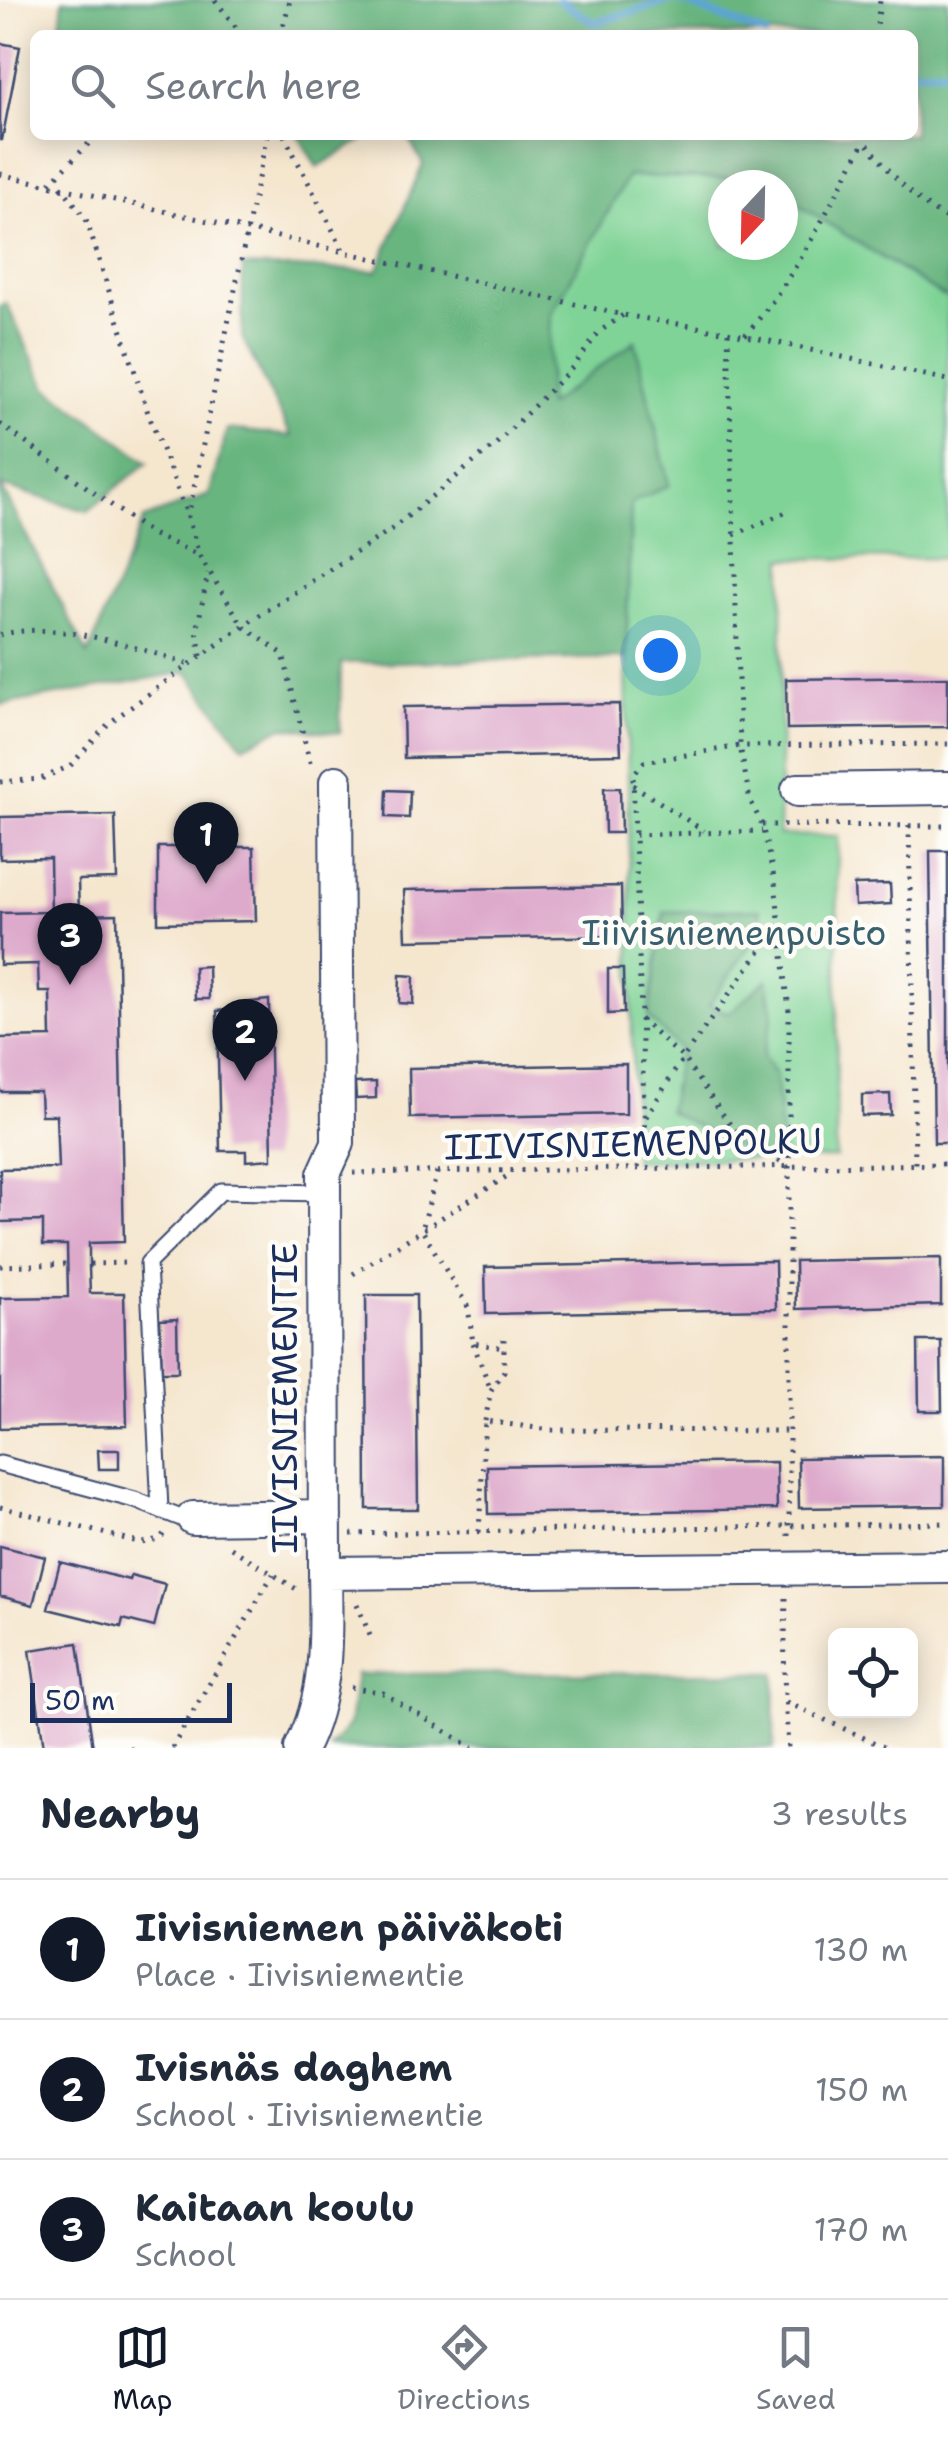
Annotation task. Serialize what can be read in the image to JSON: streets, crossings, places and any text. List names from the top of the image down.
{
  "streets": {
    "street": ["IIVISNIEMENTIE"],
    "path": ["IIIVISNIEMENPOLKU"]
  },
  "crossings": [
    ["IIIVISNIEMENPOLKU", "IIVISNIEMENTIE"]
  ],
  "parks": ["Iiivisniemenpuisto"],
  "scale_bar": "50 m",
  "north": "bottom",
  "page": {
    "search": "Search here",
    "pins": ["1", "3", "2"],
    "scale": "50 m",
    "heading": ["Nearby", "3 results"],
    "list": [
      {
        "mark": "1",
        "name": "Iivisniemen päiväkoti",
        "note": "Place · Iivisniementie",
        "value": "130 m"
      },
      {
        "mark": "2",
        "name": "Ivisnäs daghem",
        "note": "School · Iivisniementie",
        "value": "150 m"
      },
      {
        "mark": "3",
        "name": "Kaitaan koulu",
        "note": "School",
        "value": "170 m"
      }
    ],
    "nav": ["Map", "Directions", "Saved"]
  }
}
